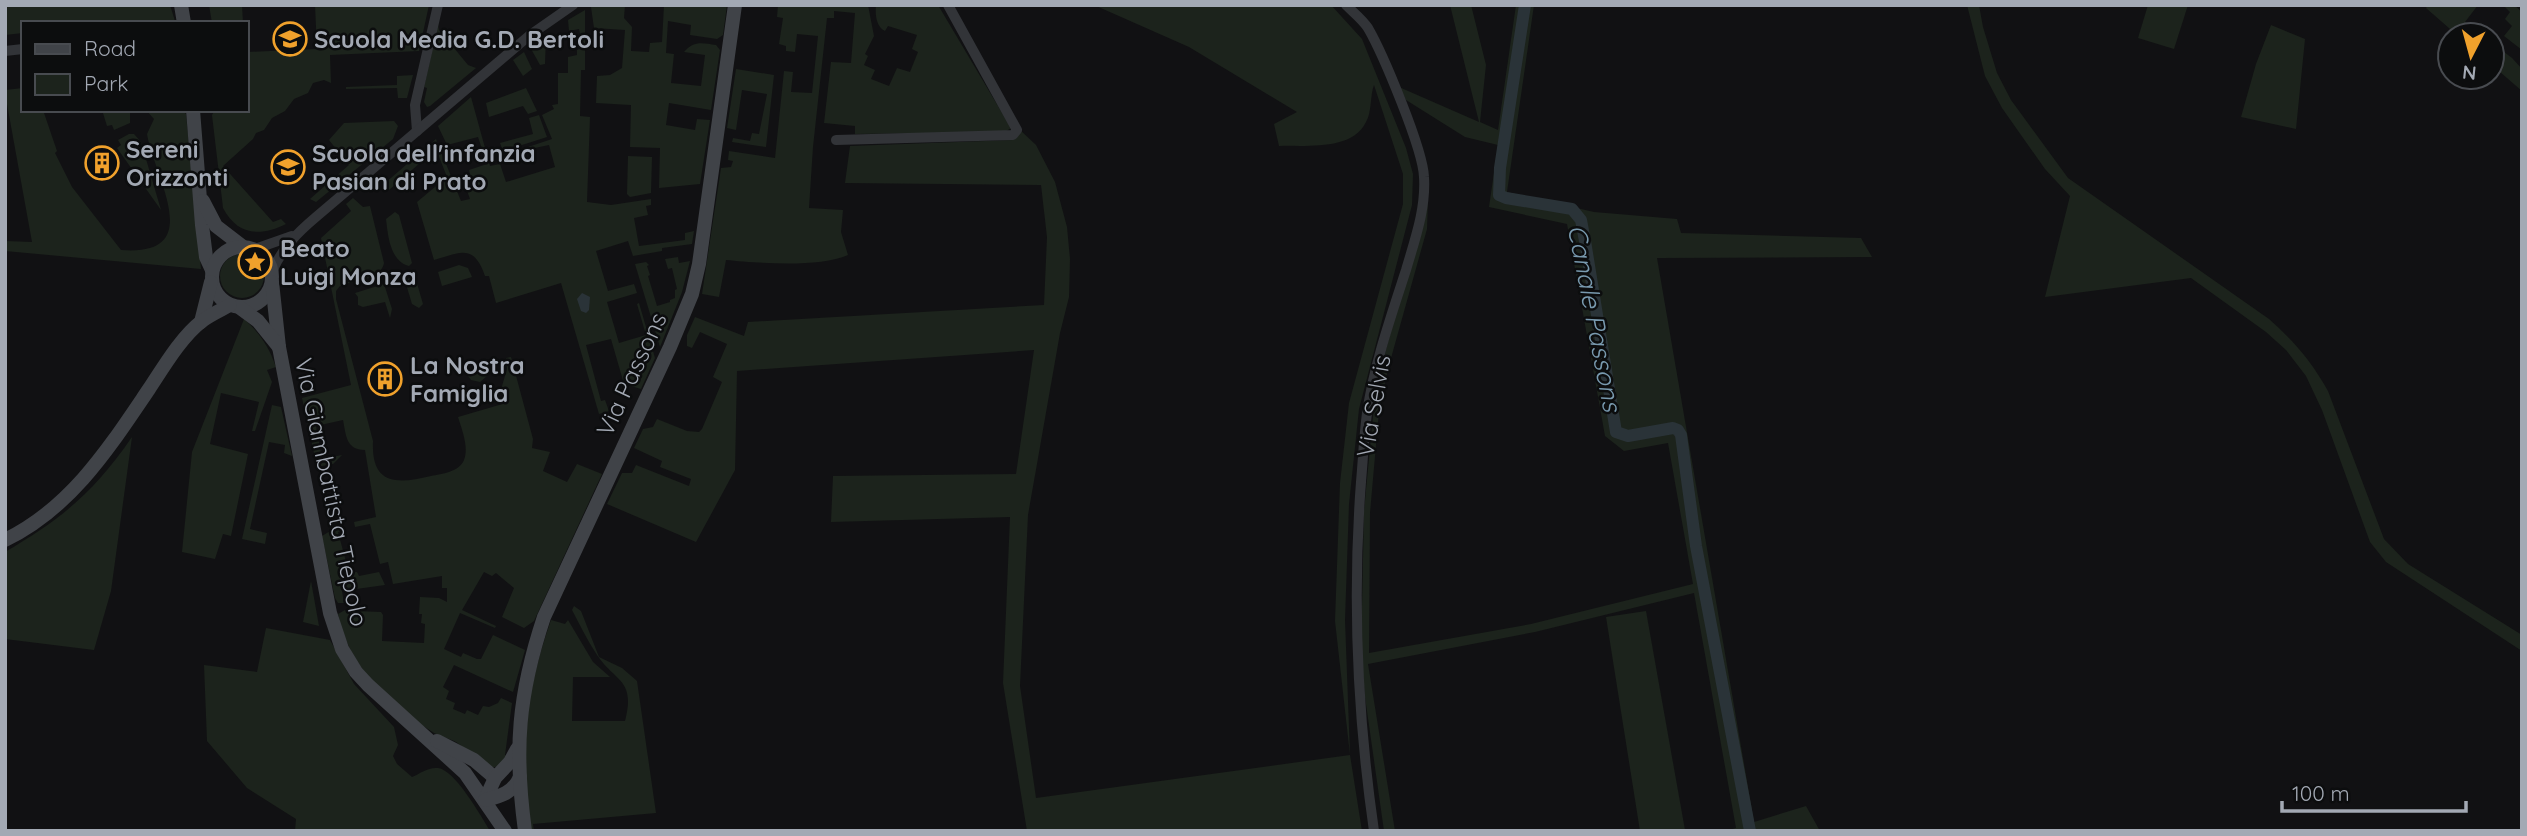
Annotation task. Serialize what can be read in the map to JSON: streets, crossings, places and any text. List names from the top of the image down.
{
  "streets": {
    "street": ["Via Passons", "Via Selvis", "Via Giambattista Tiepolo"]
  },
  "water": ["Canale Passons"],
  "places": {
    "school or university": ["Scuola Media G.D. Bertoli", "Scuola dell'infanzia Pasian di Prato"],
    "building": ["Sereni Orizzonti", "La Nostra Famiglia"],
    "place": ["Beato Luigi Monza"]
  },
  "legend": ["Road", "Park"],
  "scale_bar": "100 m",
  "north": "bottom"
}
